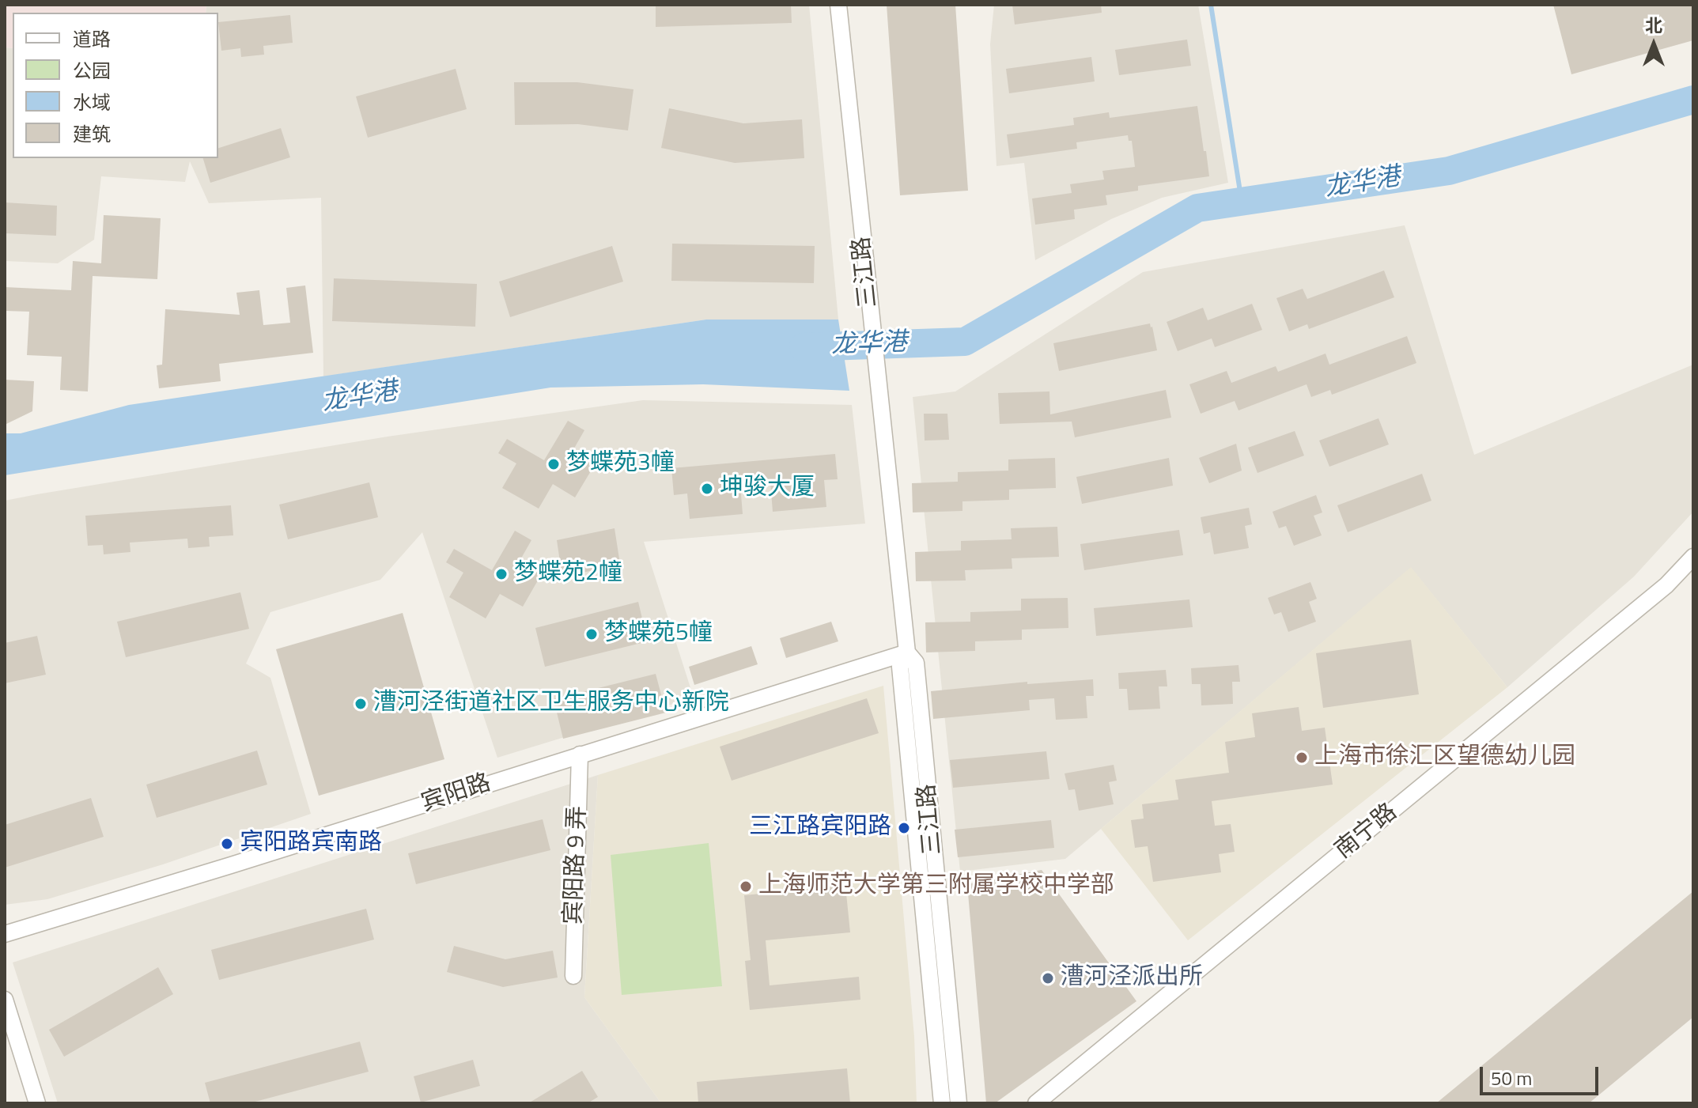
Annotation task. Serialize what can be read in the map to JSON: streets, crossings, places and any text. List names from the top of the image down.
{
  "streets": {
    "street": [
      "三江路",
      "宾阳路",
      "南宁路",
      "宾阳路 9 弄"
    ]
  },
  "crossings": [
    ["三江路", "宾阳路"],
    ["宾阳路", "宾阳路 9 弄"]
  ],
  "water": ["龙华港"],
  "places": [
    "梦蝶苑3幢",
    "坤骏大厦",
    "梦蝶苑2幢",
    "梦蝶苑5幢",
    "漕河泾街道社区卫生服务中心新院",
    "上海市徐汇区望德幼儿园",
    "三江路宾阳路",
    "宾阳路宾南路",
    "上海师范大学第三附属学校中学部",
    "漕河泾派出所"
  ],
  "legend": [
    "道路",
    "公园",
    "水域",
    "建筑"
  ],
  "scale_bar": "50 m",
  "north": "top"
}
